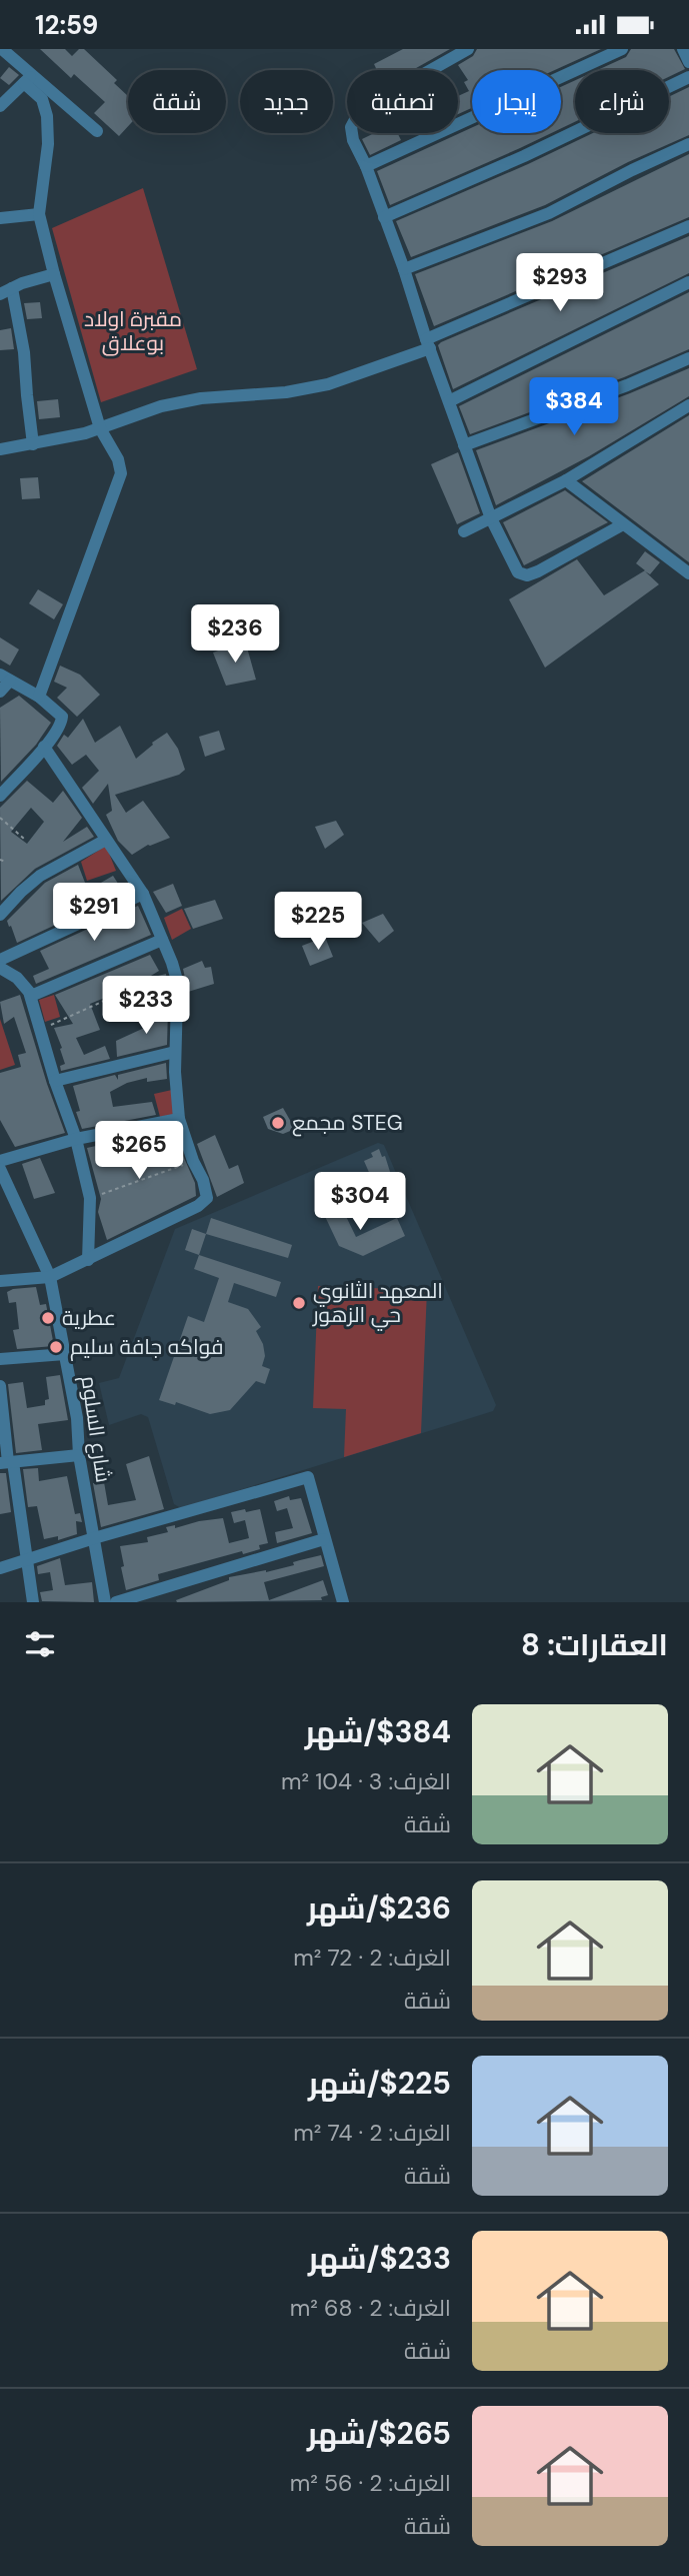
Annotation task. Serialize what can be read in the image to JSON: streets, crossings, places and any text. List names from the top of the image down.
{
  "streets": {
    "street": ["شارع السلوم"]
  },
  "parks": ["مقبرة اولاد بوعلاق"],
  "places": [
    "مجمع STEG",
    "المعهد الثانوي حي الزهور",
    "عطرية",
    "فواكه جافة سليم"
  ],
  "page": {
    "status": "12:59",
    "chip": [
      "شراء",
      "إيجار",
      "تصفية",
      "جديد",
      "شقة"
    ],
    "price": [
      "$293",
      "$384",
      "$236",
      "$291",
      "$225",
      "$233",
      "$265",
      "$304"
    ],
    "heading": "العقارات: 8",
    "list": [
      {
        "name": "$384/شهر",
        "note": "الغرف: 3 · 104 m² · شقة"
      },
      {
        "name": "$236/شهر",
        "note": "الغرف: 2 · 72 m² · شقة"
      },
      {
        "name": "$225/شهر",
        "note": "الغرف: 2 · 74 m² · شقة"
      },
      {
        "name": "$233/شهر",
        "note": "الغرف: 2 · 68 m² · شقة"
      },
      {
        "name": "$265/شهر",
        "note": "الغرف: 2 · 56 m² · شقة"
      }
    ]
  }
}
